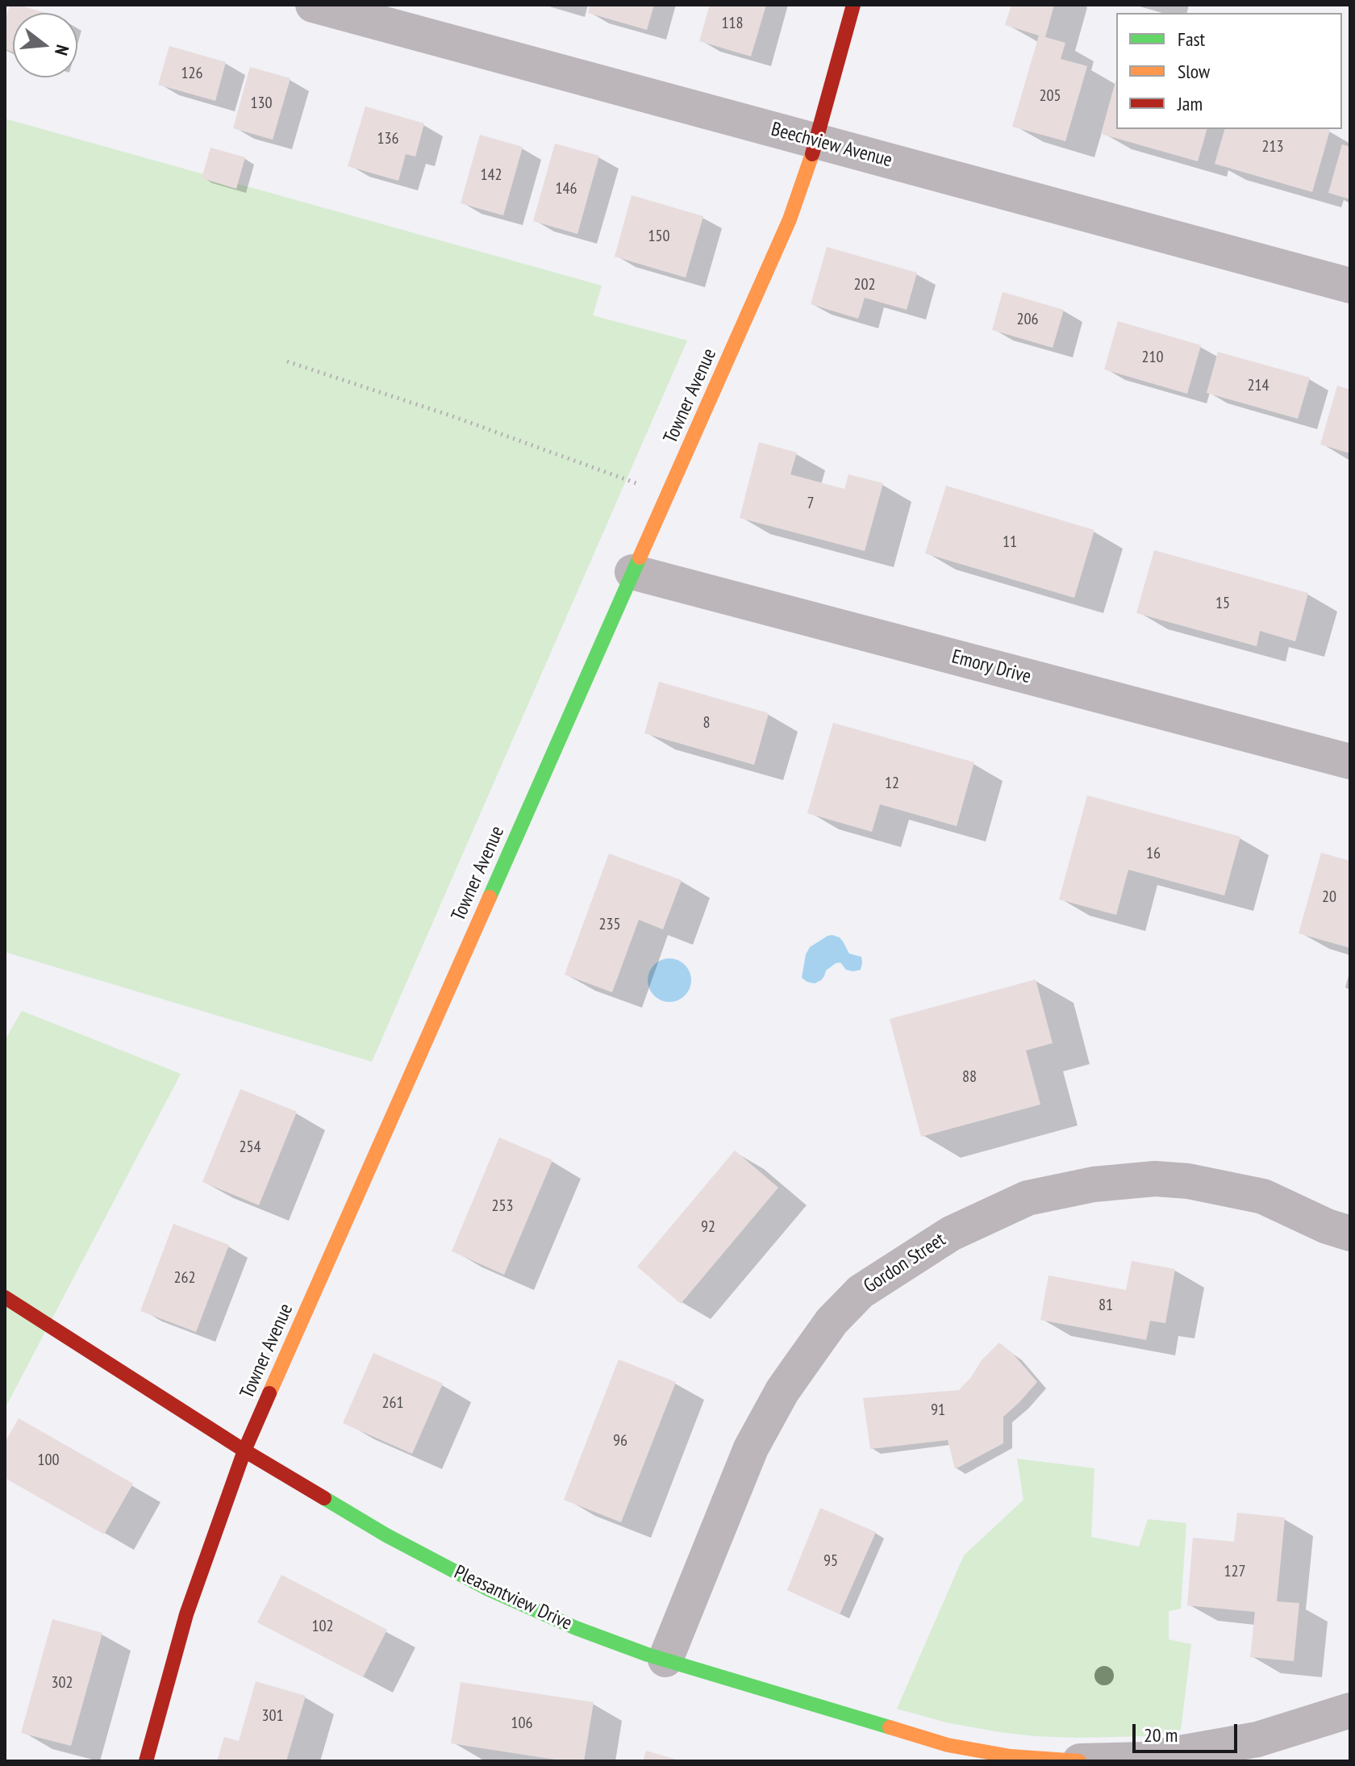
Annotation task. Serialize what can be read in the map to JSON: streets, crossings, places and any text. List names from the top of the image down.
{
  "streets": {
    "street": [
      "Beechview Avenue",
      "Towner Avenue",
      "Emory Drive",
      "Gordon Street",
      "Pleasantview Drive"
    ]
  },
  "crossings": [
    ["Beechview Avenue", "Towner Avenue"],
    ["Towner Avenue", "Emory Drive"],
    ["Towner Avenue", "Pleasantview Drive"],
    ["Gordon Street", "Pleasantview Drive"]
  ],
  "house_numbers": [
    "118",
    "126",
    "205",
    "130",
    "136",
    "213",
    "142",
    "146",
    "150",
    "202",
    "206",
    "210",
    "214",
    "7",
    "11",
    "15",
    "8",
    "12",
    "16",
    "20",
    "235",
    "88",
    "254",
    "253",
    "92",
    "262",
    "81",
    "261",
    "91",
    "96",
    "100",
    "95",
    "127",
    "102",
    "302",
    "301",
    "106"
  ],
  "legend": ["Fast", "Slow", "Jam"],
  "scale_bar": "20 m",
  "north": "right"
}
